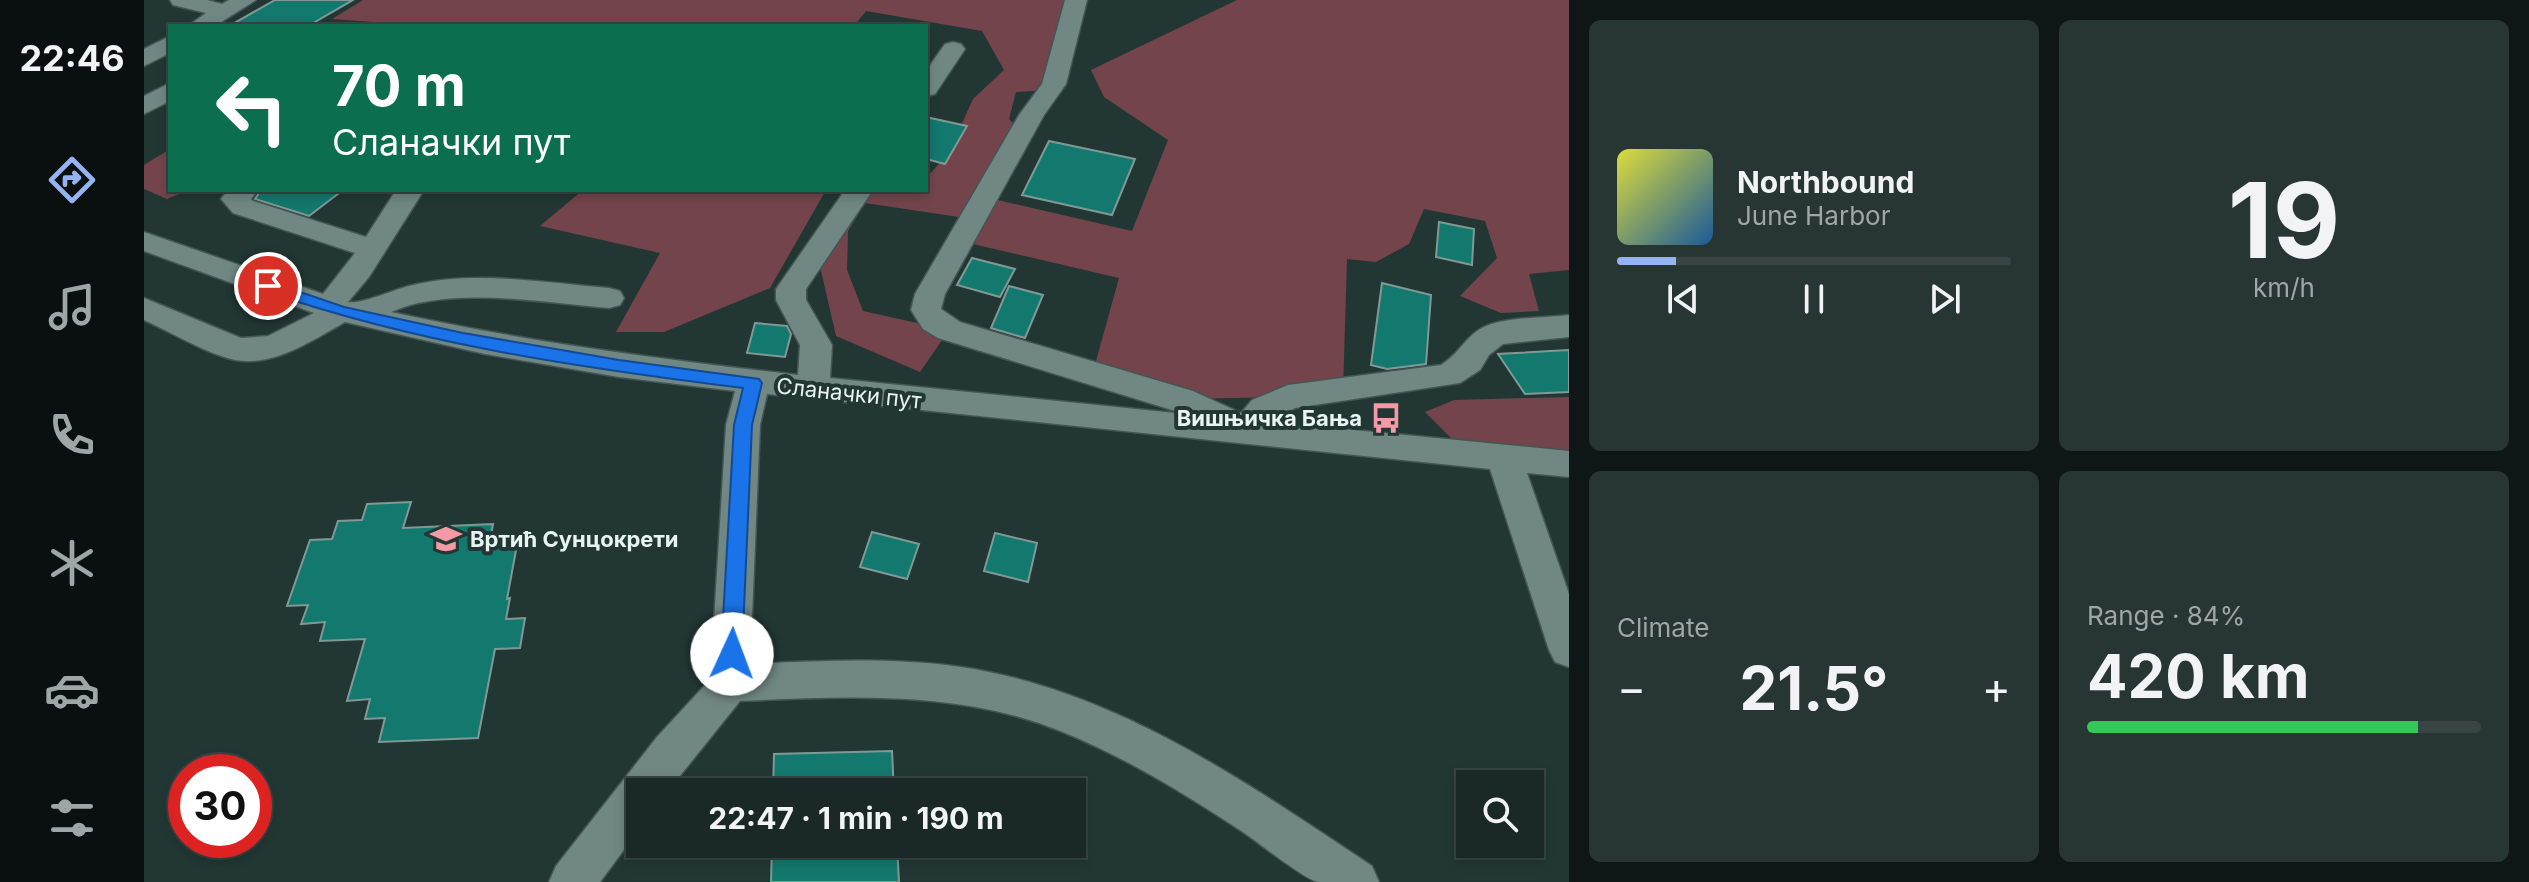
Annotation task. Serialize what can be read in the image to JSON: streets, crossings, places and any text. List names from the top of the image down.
{
  "streets": {
    "street": ["Сланачки пут"]
  },
  "places": {
    "bus stop": ["Вишњичка Бања"],
    "school or university": ["Вртић Сунцокрети"]
  },
  "page": {
    "tabs": "22:46",
    "tile": [
      ["19", "km/h"],
      "Climate",
      ["Range · 84%", "420 km"]
    ],
    "turn": ["70 m", "Сланачки пут"],
    "song": ["Northbound", "June Harbor"],
    "heat": ["−", "21.5°", "+"],
    "limit": "30",
    "trip": "22:47 · 1 min · 190 m"
  }
}
